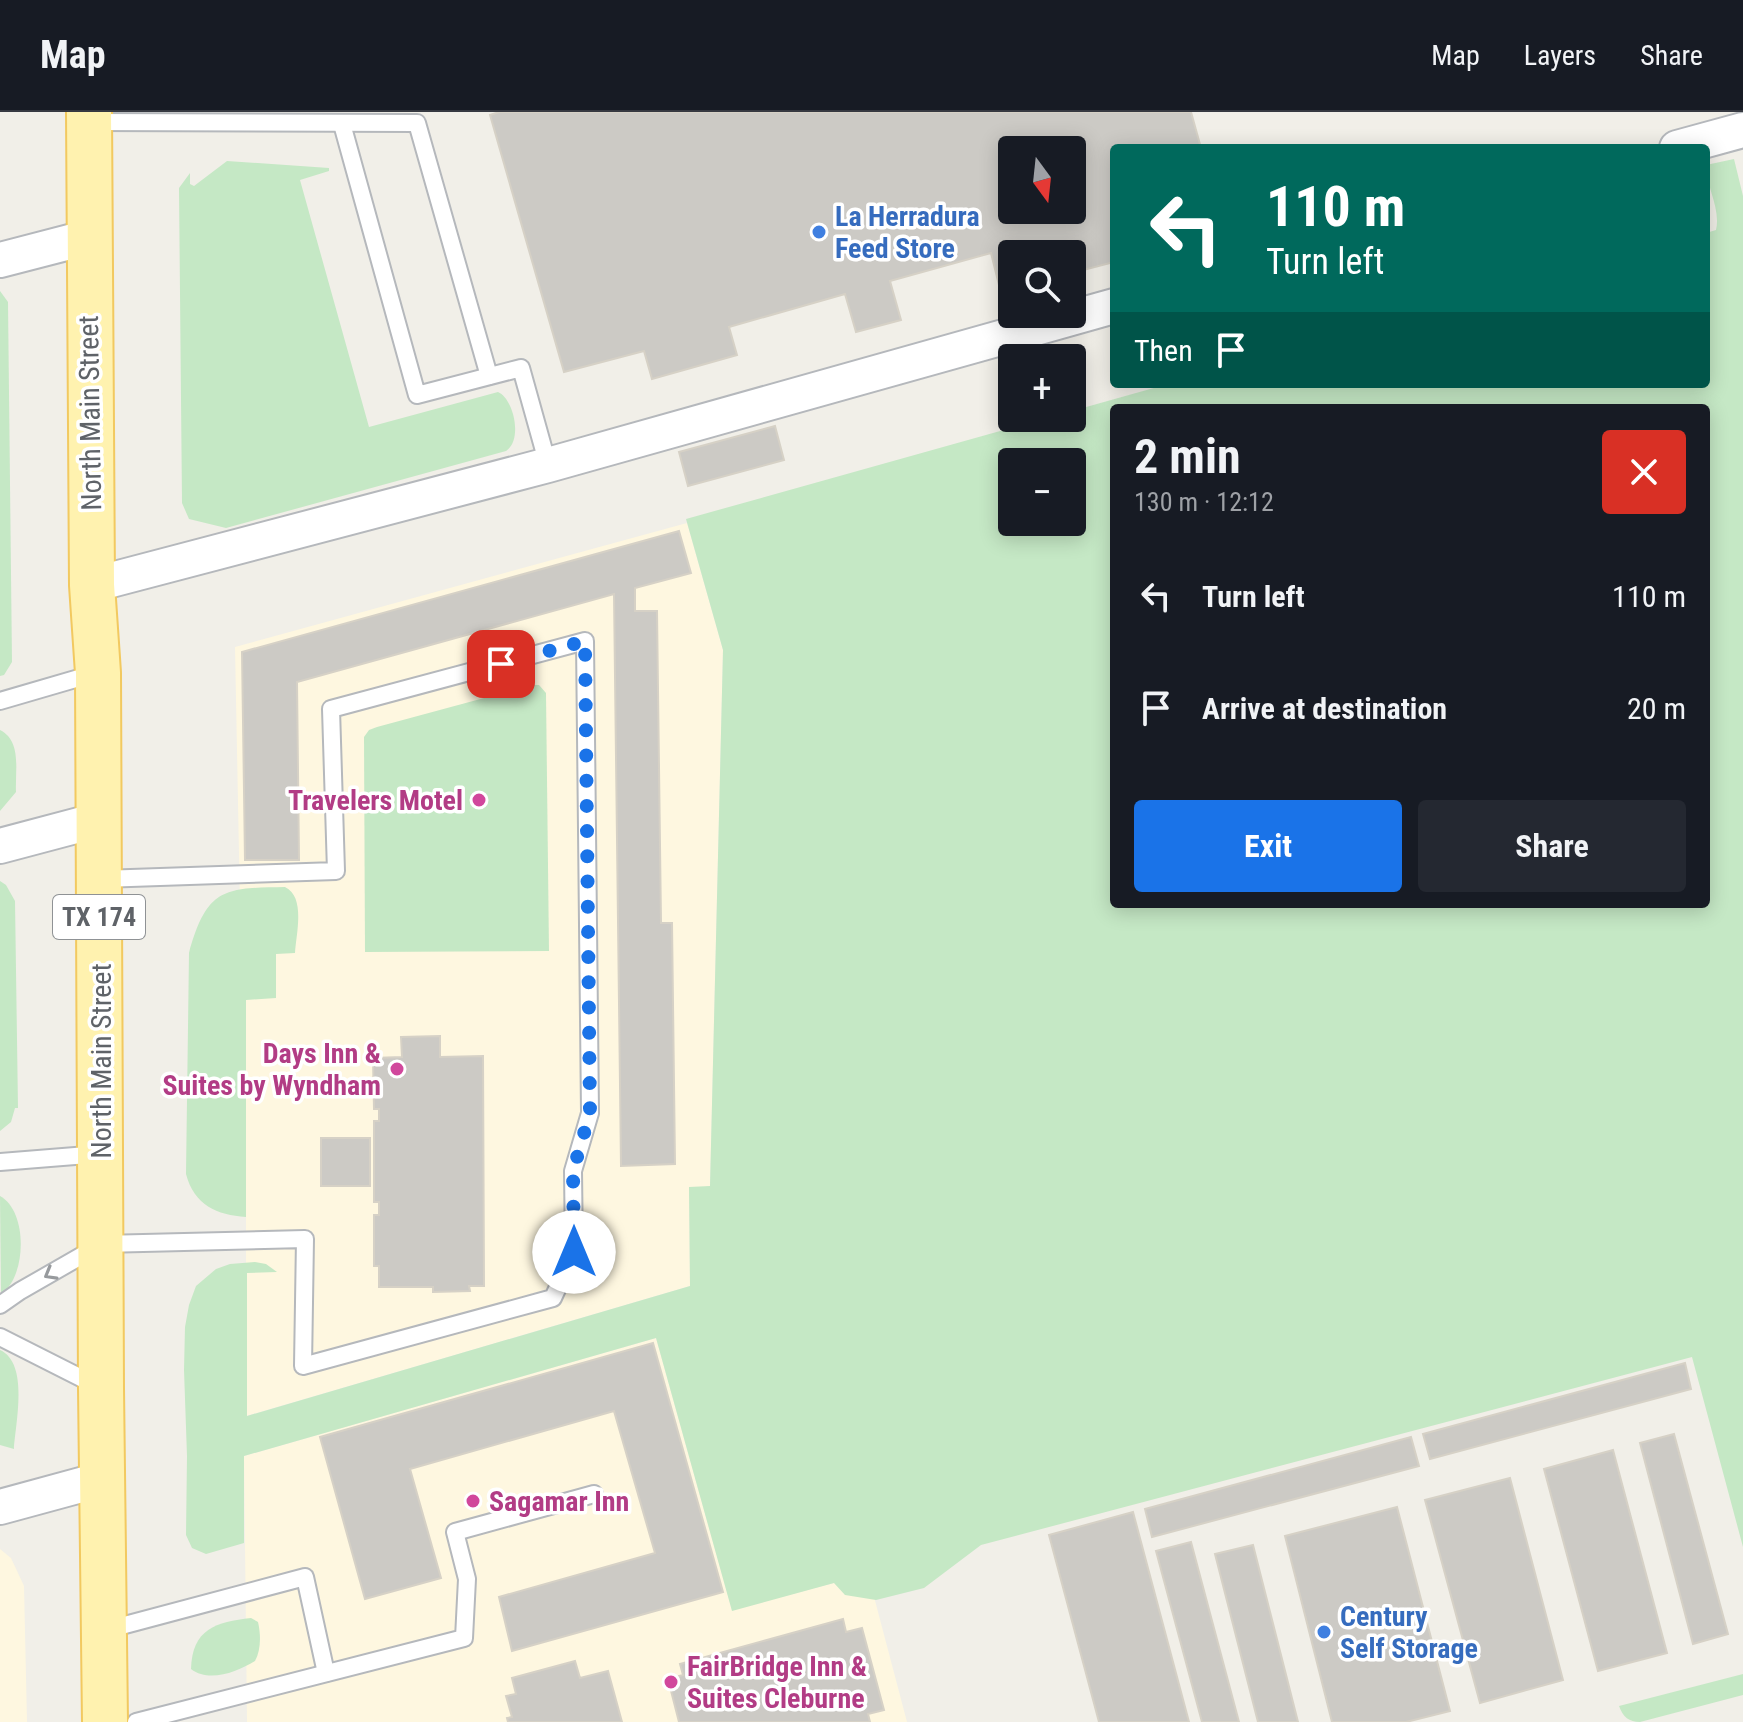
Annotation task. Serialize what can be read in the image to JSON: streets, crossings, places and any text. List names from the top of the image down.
{
  "streets": {
    "main road": ["North Main Street", "TX 174"]
  },
  "places": [
    "La Herradura Feed Store",
    "Travelers Motel",
    "Days Inn & Suites by Wyndham",
    "Sagamar Inn",
    "Century Self Storage",
    "FairBridge Inn & Suites Cleburne"
  ],
  "north": "bottom",
  "page": {
    "header": "Map",
    "nav": ["Map", "Layers", "Share"],
    "map_buttons": ["+", "−"],
    "turn": ["110 m", "Turn left"],
    "then": "Then",
    "heading": ["2 min", "130 m · 12:12"],
    "list": [
      {
        "name": "Turn left",
        "value": "110 m"
      },
      {
        "name": "Arrive at destination",
        "value": "20 m"
      }
    ],
    "buttons": ["Exit", "Share"]
  }
}
